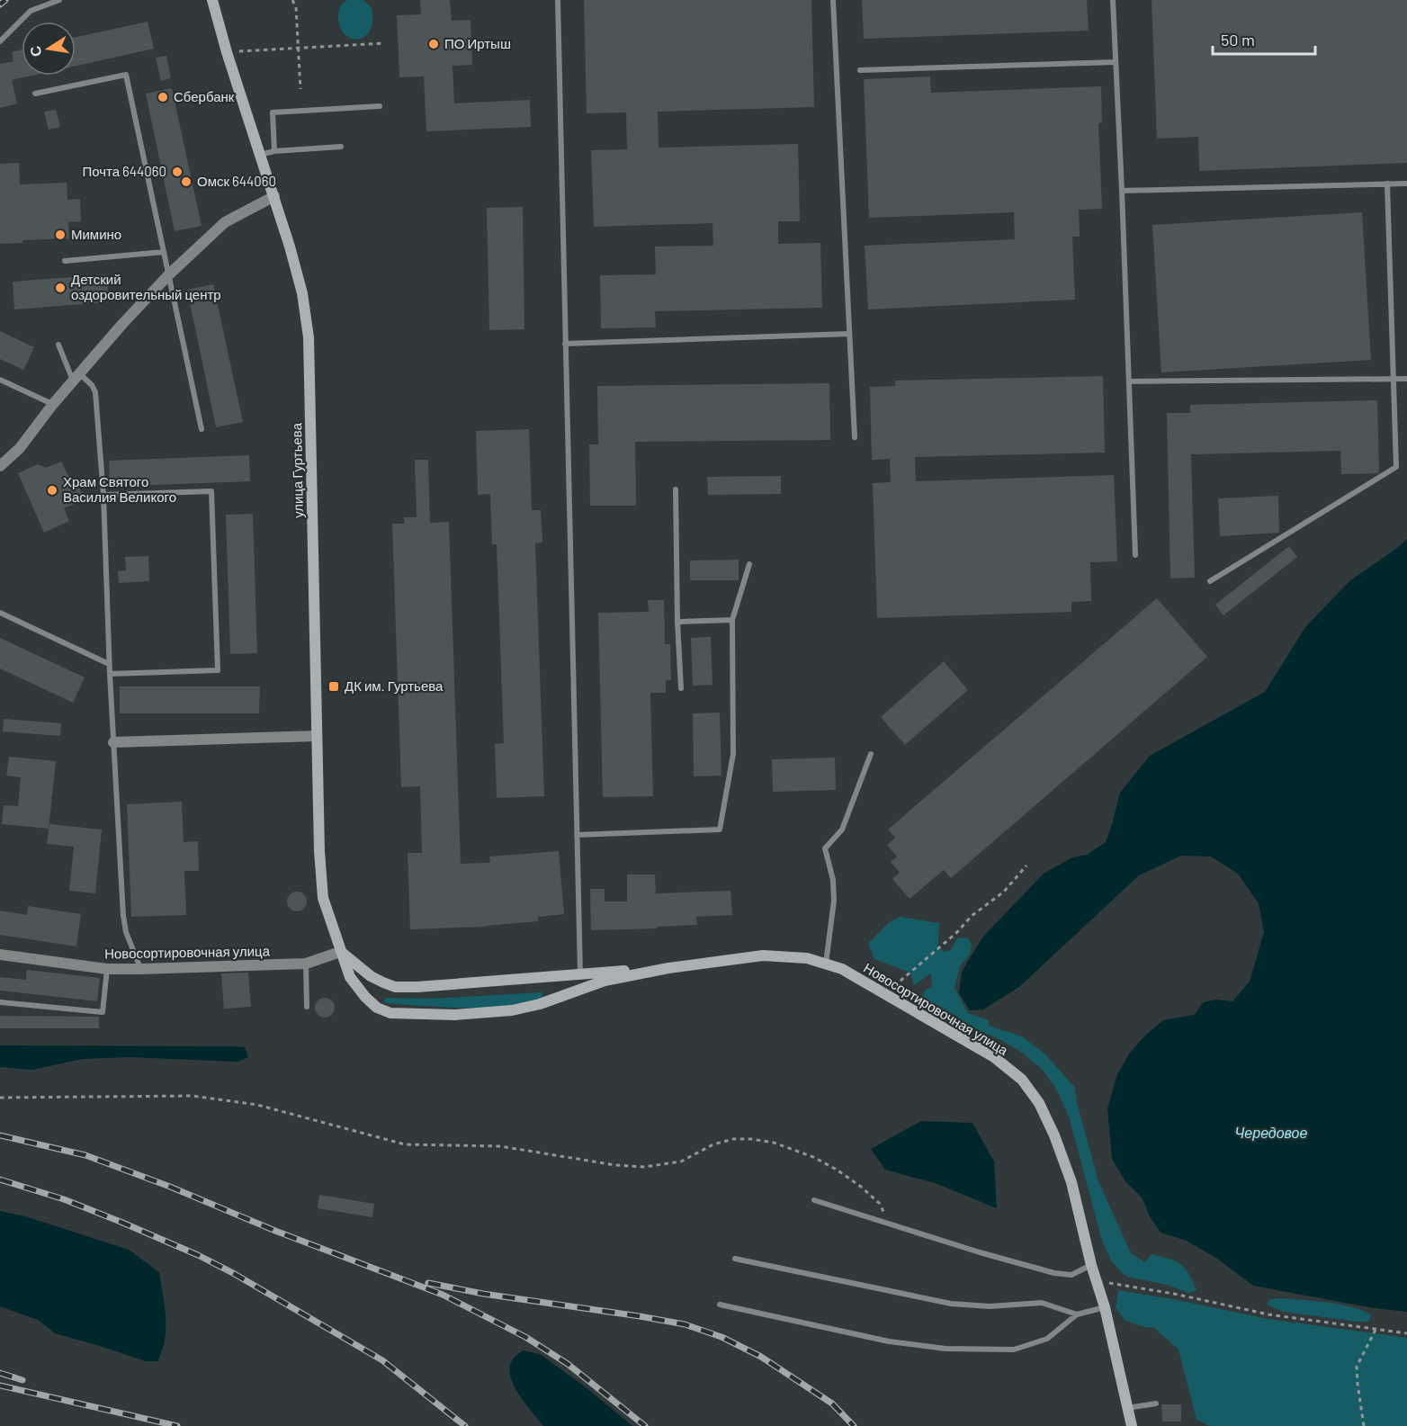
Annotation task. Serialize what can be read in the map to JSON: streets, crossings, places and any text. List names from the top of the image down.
{
  "streets": {
    "main road": ["улица Гуртьева", "Новосортировочная улица"]
  },
  "crossings": [
    ["улица Гуртьева", "Новосортировочная улица"]
  ],
  "water": ["Чередовое"],
  "places": {
    "other": [
      "ПО Иртыш",
      "Сбербанк",
      "Почта 644060",
      "Омск 644060",
      "Мимино",
      "Детский оздоровительный центр",
      "Храм Святого Василия Великого"
    ],
    "transit": ["ДК им. Гуртьева"]
  },
  "scale_bar": "50 m",
  "north": "left"
}
